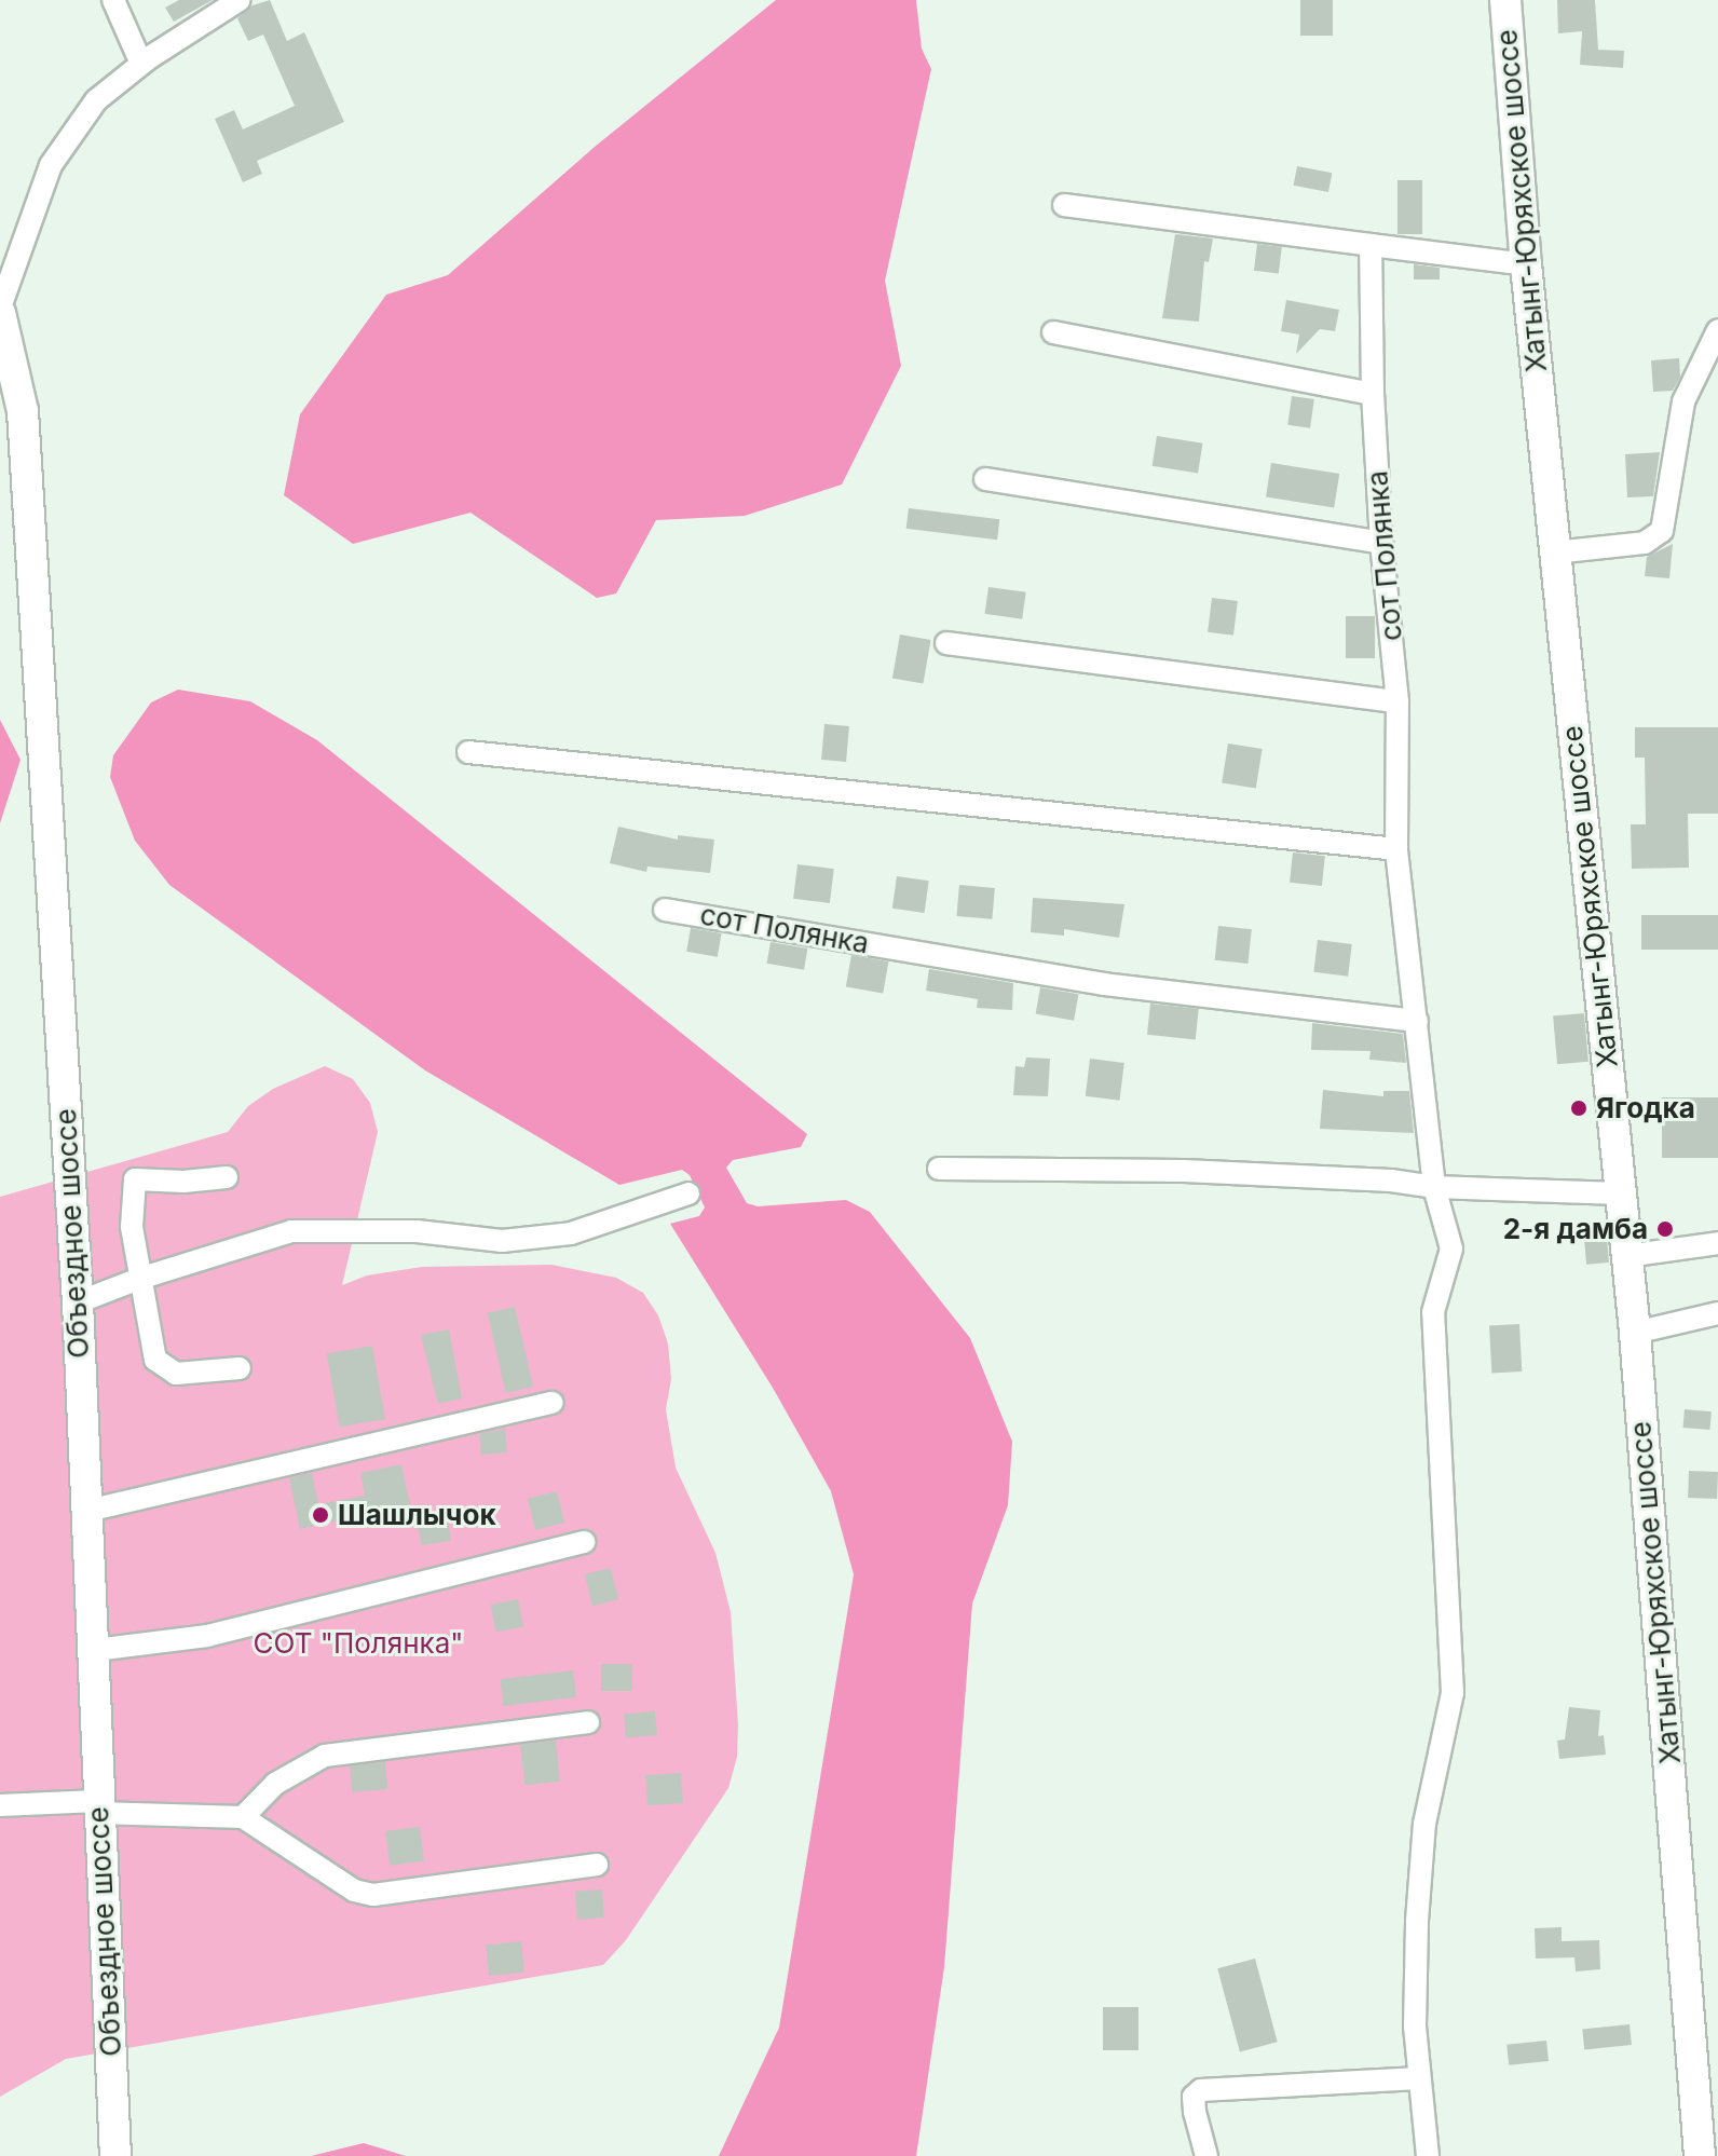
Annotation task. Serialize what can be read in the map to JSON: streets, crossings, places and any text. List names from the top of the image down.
{
  "streets": {
    "main road": ["Хатынг-Юряхское шоссе", "Объездное шоссе"],
    "street": ["сот Полянка"]
  },
  "parks": ["СОТ \"Полянка\""],
  "places": ["Ягодка", "2-я дамба", "Шашлычок"]
}
